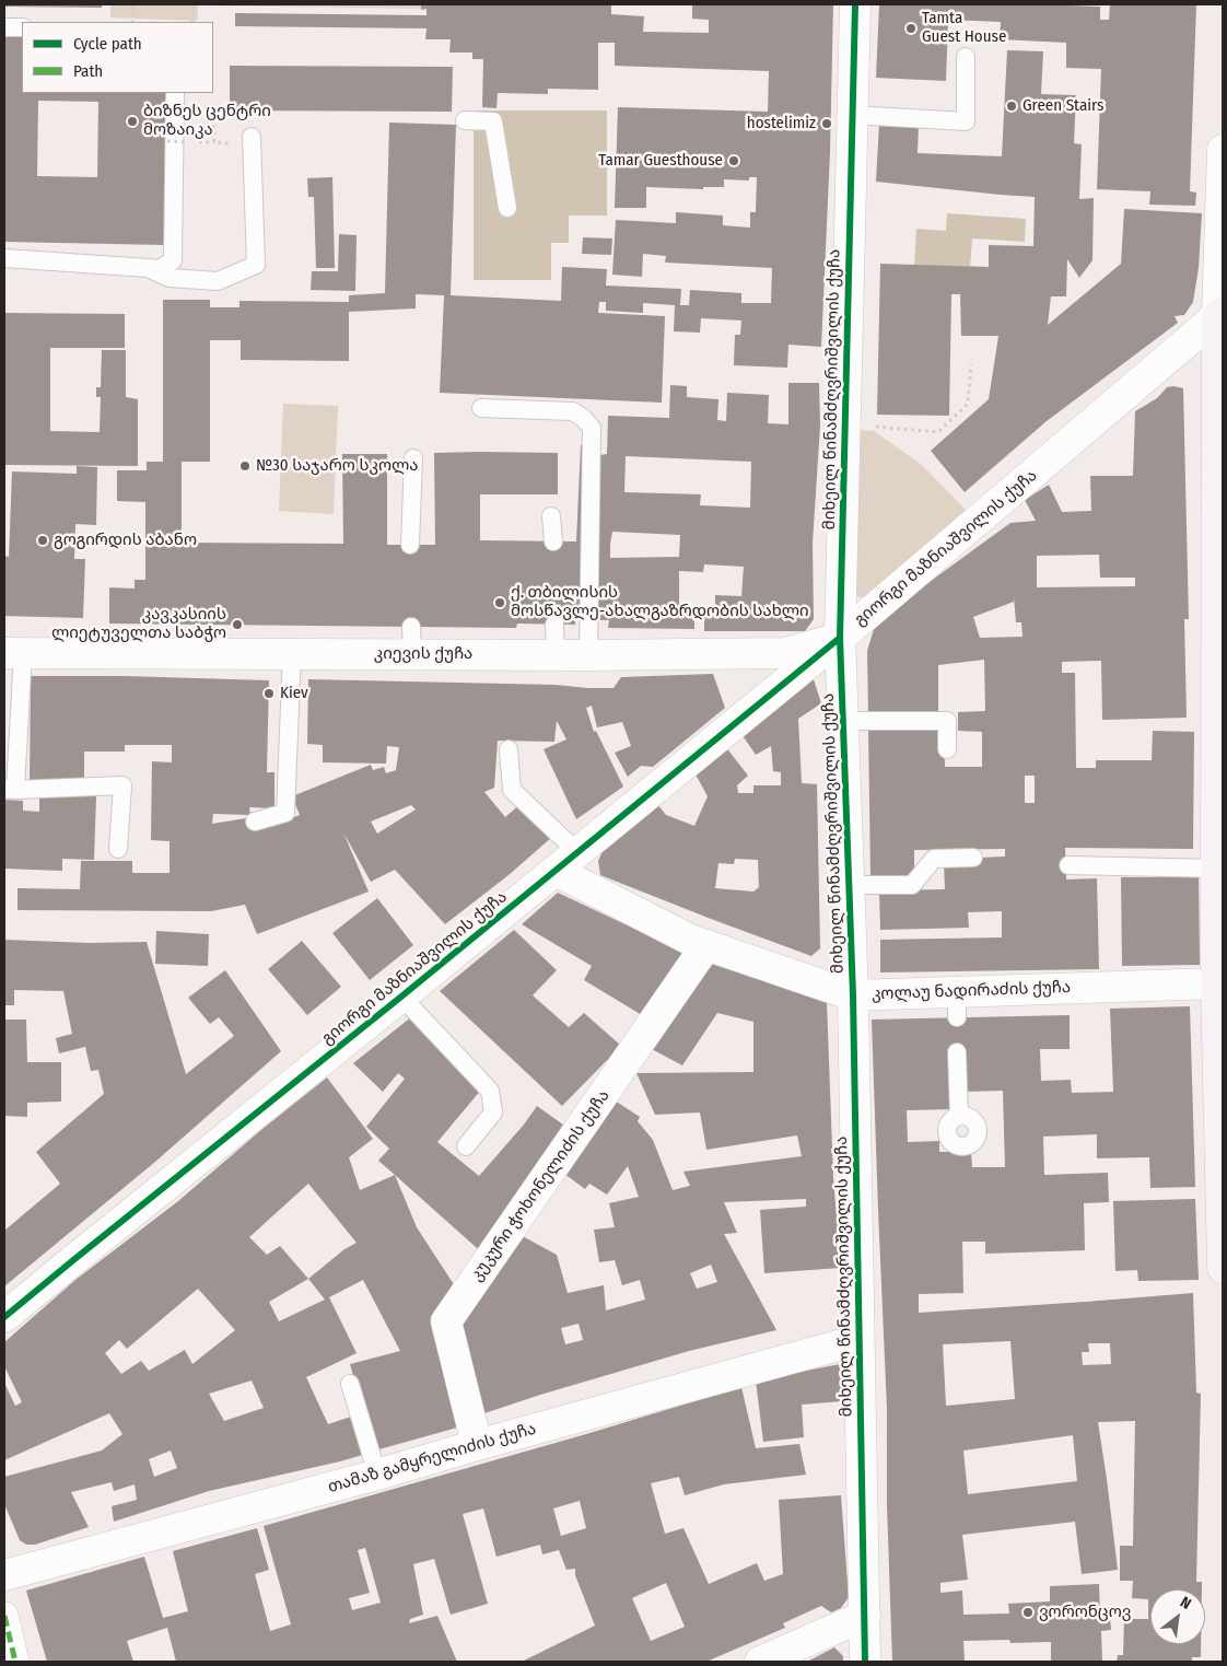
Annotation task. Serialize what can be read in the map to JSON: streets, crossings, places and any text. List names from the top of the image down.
{
  "streets": {
    "street": [
      "მიხეილ წინამძღვრიშვილის ქუჩა",
      "გიორგი მაზნიაშვილის ქუჩა",
      "კიევის ქუჩა",
      "კოლაუ ნადირაძის ქუჩა",
      "კუკური ჭოხონელიძის ქუჩა",
      "თამაზ გამყრელიძის ქუჩა"
    ]
  },
  "crossings": [
    ["მიხეილ წინამძღვრიშვილის ქუჩა", "გიორგი მაზნიაშვილის ქუჩა"],
    ["მიხეილ წინამძღვრიშვილის ქუჩა", "კიევის ქუჩა"],
    ["მიხეილ წინამძღვრიშვილის ქუჩა", "კოლაუ ნადირაძის ქუჩა"],
    ["მიხეილ წინამძღვრიშვილის ქუჩა", "თამაზ გამყრელიძის ქუჩა"],
    ["გიორგი მაზნიაშვილის ქუჩა", "კიევის ქუჩა"],
    ["გიორგი მაზნიაშვილის ქუჩა", "კოლაუ ნადირაძის ქუჩა"],
    ["კოლაუ ნადირაძის ქუჩა", "კუკური ჭოხონელიძის ქუჩა"],
    ["კუკური ჭოხონელიძის ქუჩა", "თამაზ გამყრელიძის ქუჩა"]
  ],
  "places": [
    "Tamta Guest House",
    "Green Stairs",
    "ბიზნეს ცენტრი მოზაიკა",
    "hostelimiz",
    "Tamar Guesthouse",
    "№30 საჯარო სკოლა",
    "გოგირდის აბანო",
    "ქ. თბილისის მოსწავლე-ახალგაზრდობის სახლი",
    "კავკასიის ლიეტუველთა საბჭო",
    "Kiev",
    "ვორონცოვ"
  ],
  "legend": ["Cycle path", "Path"],
  "north": "top right"
}
